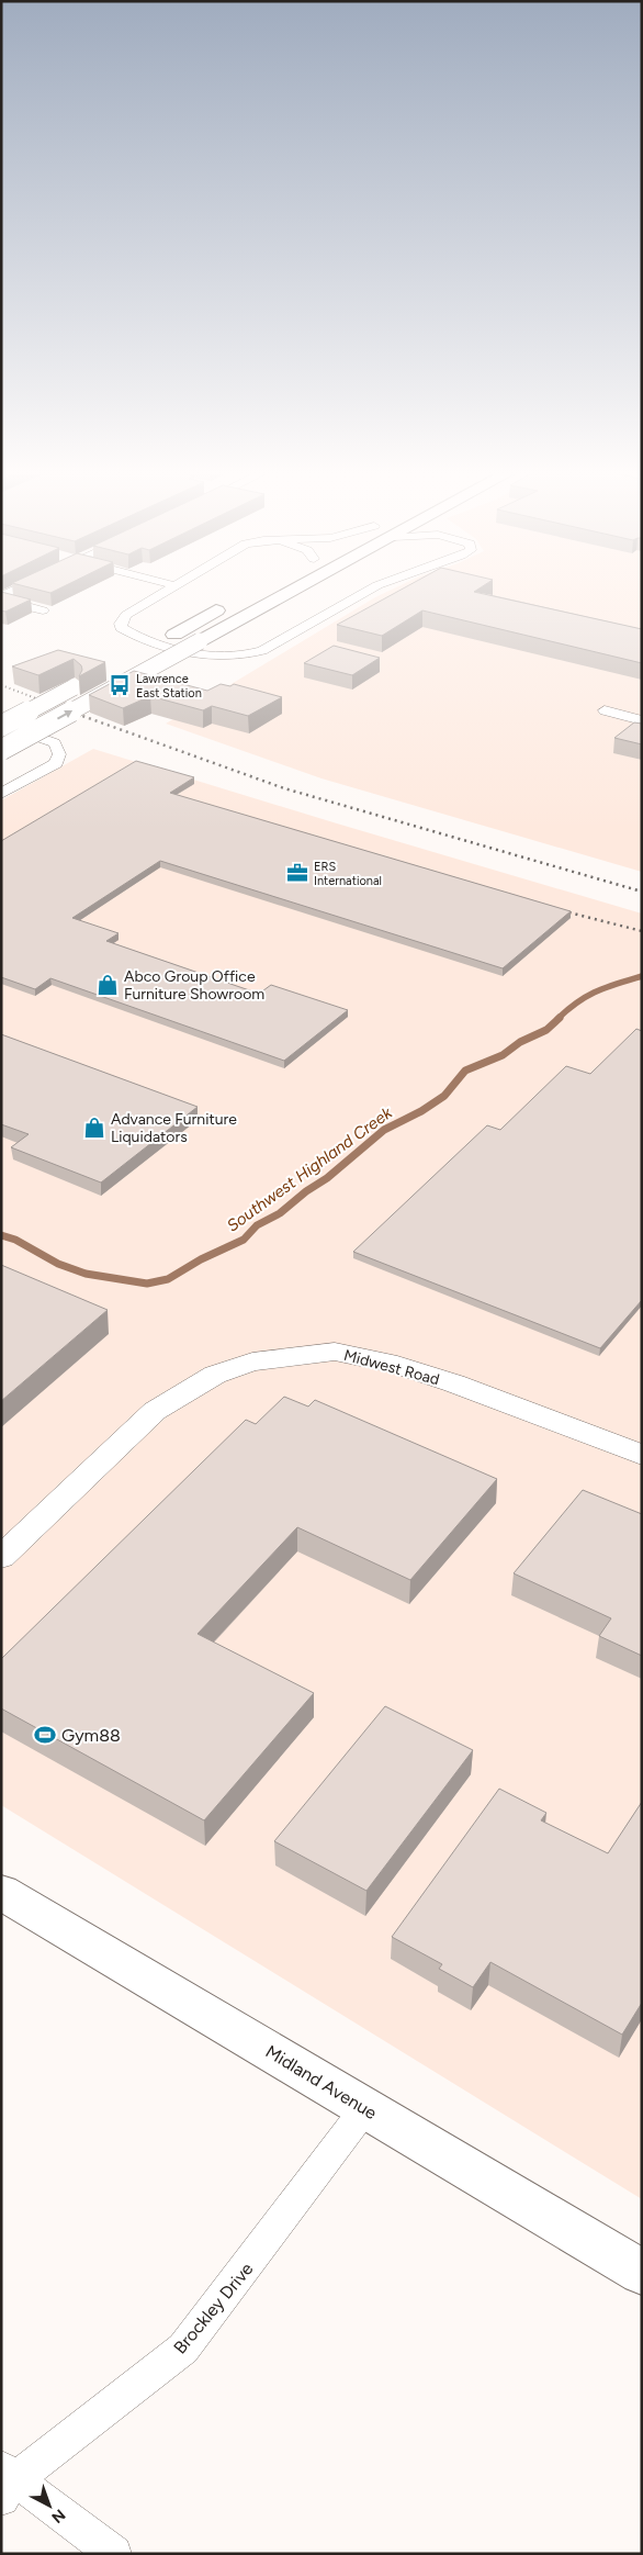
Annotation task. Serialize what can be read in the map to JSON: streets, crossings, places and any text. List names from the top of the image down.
{
  "streets": {
    "main road": ["Midland Avenue"],
    "street": ["Midwest Road", "Brockley Drive"]
  },
  "crossings": [
    ["Midland Avenue", "Brockley Drive"]
  ],
  "water": ["Southwest Highland Creek"],
  "places": {
    "bus stop": ["Lawrence East Station"],
    "office": ["ERS International"],
    "shop": ["Abco Group Office Furniture Showroom", "Advance Furniture Liquidators"],
    "sports": ["Gym88"]
  },
  "north": "bottom right"
}
